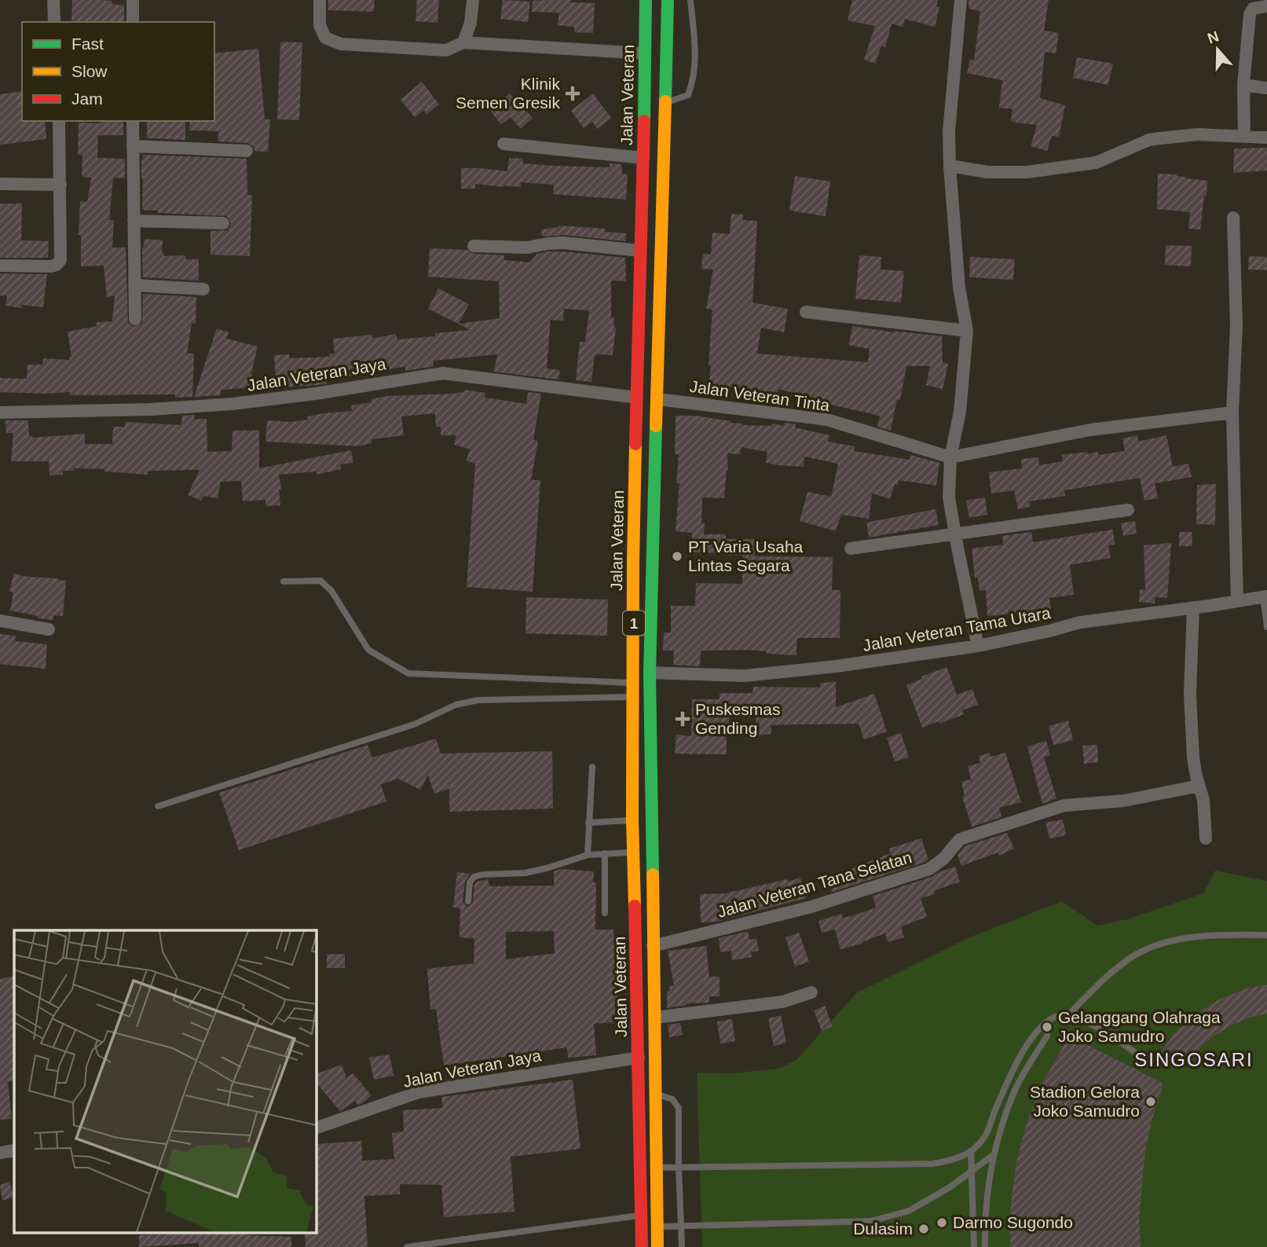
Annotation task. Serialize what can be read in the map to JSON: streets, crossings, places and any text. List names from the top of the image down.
{
  "streets": {
    "highway": ["Jalan Veteran", "1"],
    "street": [
      "Jalan Veteran Jaya",
      "Jalan Veteran Tinta",
      "Jalan Veteran Tama Utara",
      "Jalan Veteran Tana Selatan"
    ]
  },
  "crossings": [
    ["Jalan Veteran", "Jalan Veteran Jaya"],
    ["Jalan Veteran", "Jalan Veteran Tinta"],
    ["Jalan Veteran", "Jalan Veteran Tama Utara"],
    ["Jalan Veteran", "Jalan Veteran Tana Selatan"]
  ],
  "districts": ["SINGOSARI"],
  "places": {
    "health": ["Klinik Semen Gresik", "Puskesmas Gending"],
    "other": [
      "PT Varia Usaha Lintas Segara",
      "Gelanggang Olahraga Joko Samudro",
      "Stadion Gelora Joko Samudro",
      "Darmo Sugondo",
      "Dulasim"
    ]
  },
  "legend": ["Fast", "Slow", "Jam"],
  "north": "top"
}
